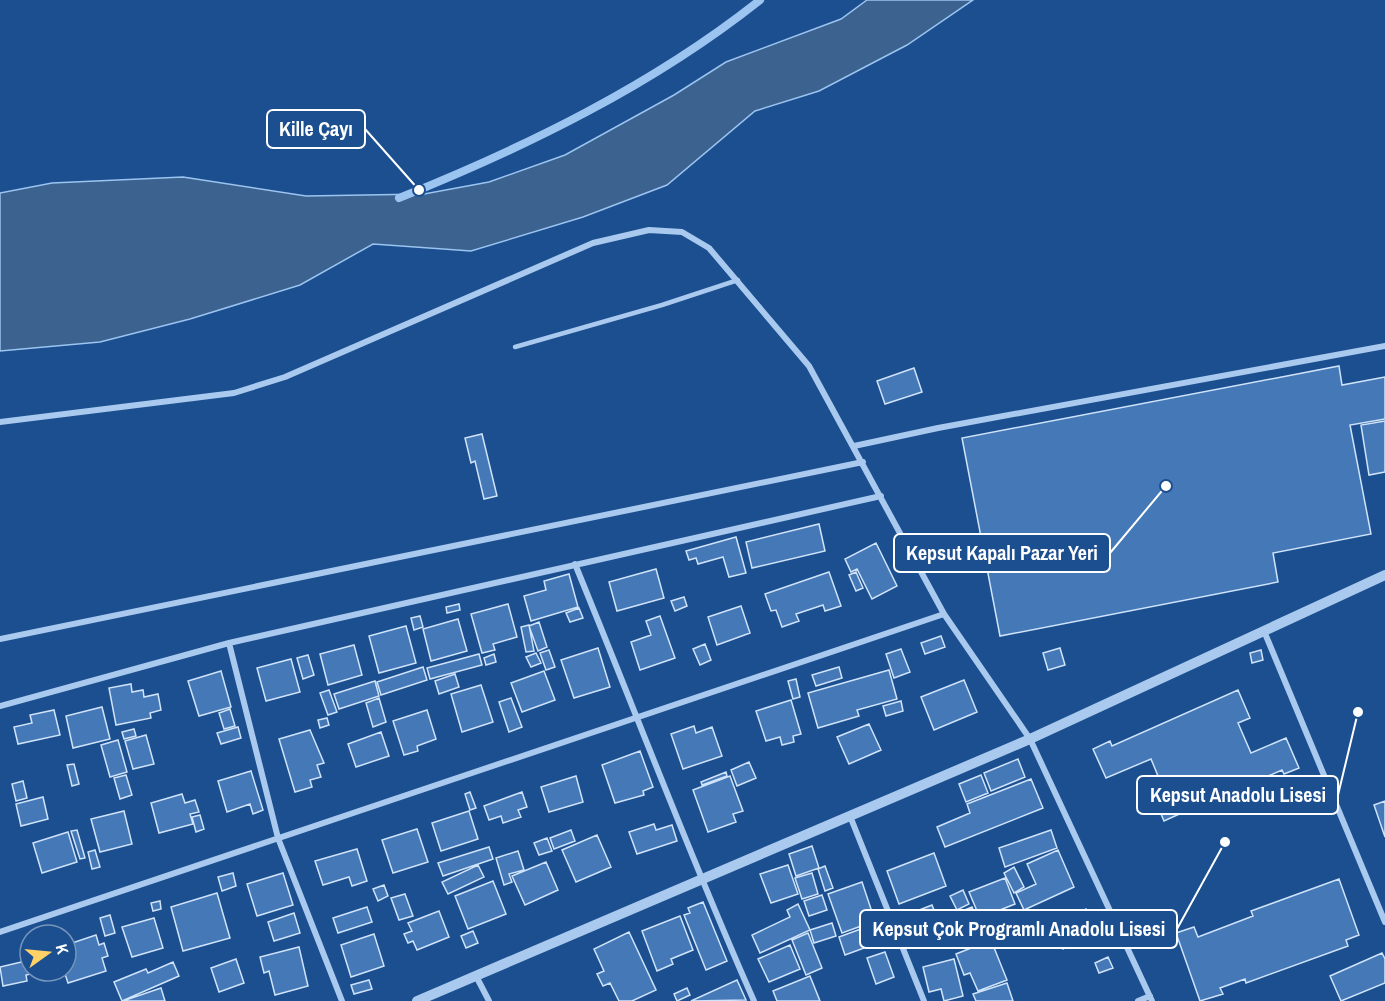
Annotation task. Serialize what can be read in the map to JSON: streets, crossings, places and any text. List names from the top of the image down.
{
  "places": [
    "Kille Çayı",
    "Kepsut Kapalı Pazar Yeri",
    "Kepsut Anadolu Lisesi",
    "Kepsut Çok Programlı Anadolu Lisesi"
  ],
  "north": "right"
}
